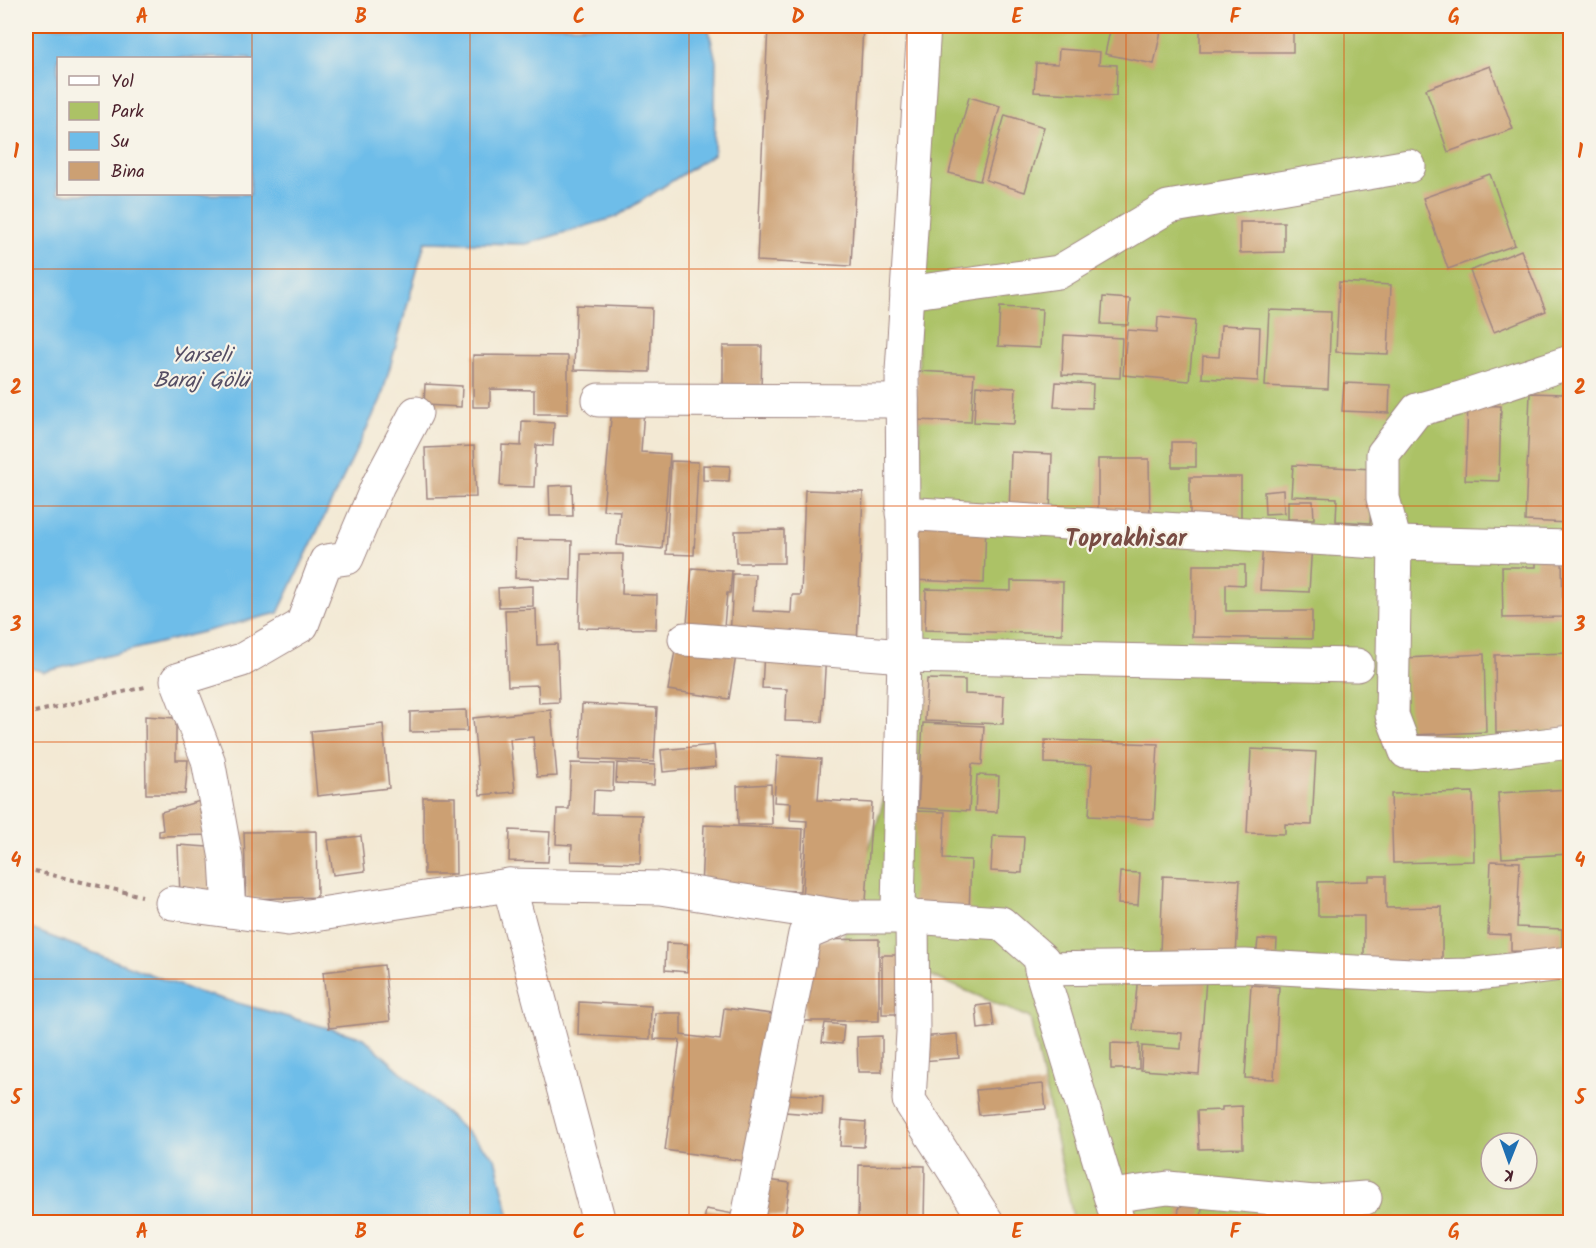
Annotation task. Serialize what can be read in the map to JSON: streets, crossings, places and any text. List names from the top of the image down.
{
  "districts": ["Toprakhisar"],
  "water": ["Yarseli Baraj Gölü"],
  "legend": [
    "Yol",
    "Park",
    "Su",
    "Bina"
  ],
  "north": "bottom",
  "grid": {
    "columns": [
      "A",
      "B",
      "C",
      "D",
      "E",
      "F",
      "G"
    ],
    "rows": [
      "1",
      "2",
      "3",
      "4",
      "5"
    ]
  }
}
